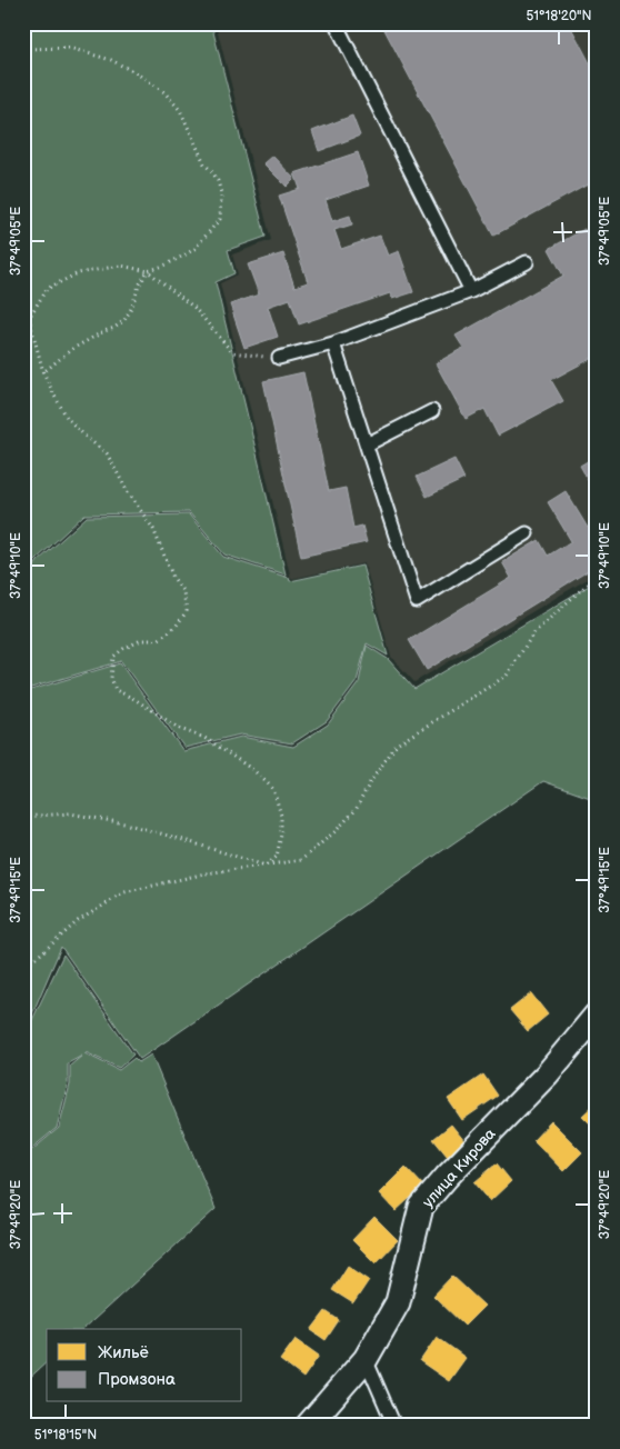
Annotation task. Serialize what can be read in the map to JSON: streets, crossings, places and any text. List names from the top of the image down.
{
  "streets": {
    "street": ["улица Кирова"]
  },
  "legend": ["Жильё", "Промзона"],
  "coordinates": [
    "51°18'20\"N",
    "37°49'05\"E",
    "37°49'10\"E",
    "37°49'15\"E",
    "37°49'20\"E",
    "51°18'15\"N"
  ]
}
